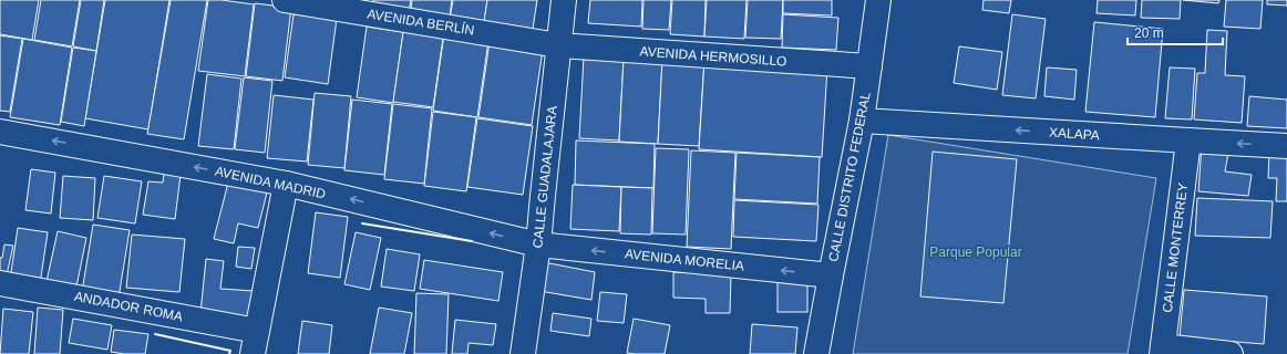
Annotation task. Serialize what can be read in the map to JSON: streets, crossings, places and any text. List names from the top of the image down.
{
  "streets": {
    "street": [
      "AVENIDA BERLÍN",
      "AVENIDA HERMOSILLO",
      "XALAPA",
      "CALLE GUADALAJARA",
      "CALLE DISTRITO FEDERAL",
      "AVENIDA MADRID",
      "CALLE MONTERREY",
      "AVENIDA MORELIA",
      "ANDADOR ROMA"
    ]
  },
  "crossings": [
    ["AVENIDA BERLÍN", "AVENIDA HERMOSILLO"],
    ["AVENIDA BERLÍN", "CALLE GUADALAJARA"],
    ["AVENIDA HERMOSILLO", "CALLE GUADALAJARA"],
    ["AVENIDA HERMOSILLO", "CALLE DISTRITO FEDERAL"],
    ["XALAPA", "CALLE DISTRITO FEDERAL"],
    ["XALAPA", "CALLE MONTERREY"],
    ["CALLE GUADALAJARA", "AVENIDA MADRID"],
    ["CALLE GUADALAJARA", "AVENIDA MORELIA"],
    ["CALLE DISTRITO FEDERAL", "AVENIDA MORELIA"],
    ["AVENIDA MADRID", "AVENIDA MORELIA"]
  ],
  "one_way": ["XALAPA", "AVENIDA MADRID", "AVENIDA MORELIA"],
  "parks": ["Parque Popular"],
  "scale_bar": "20 m"
}
